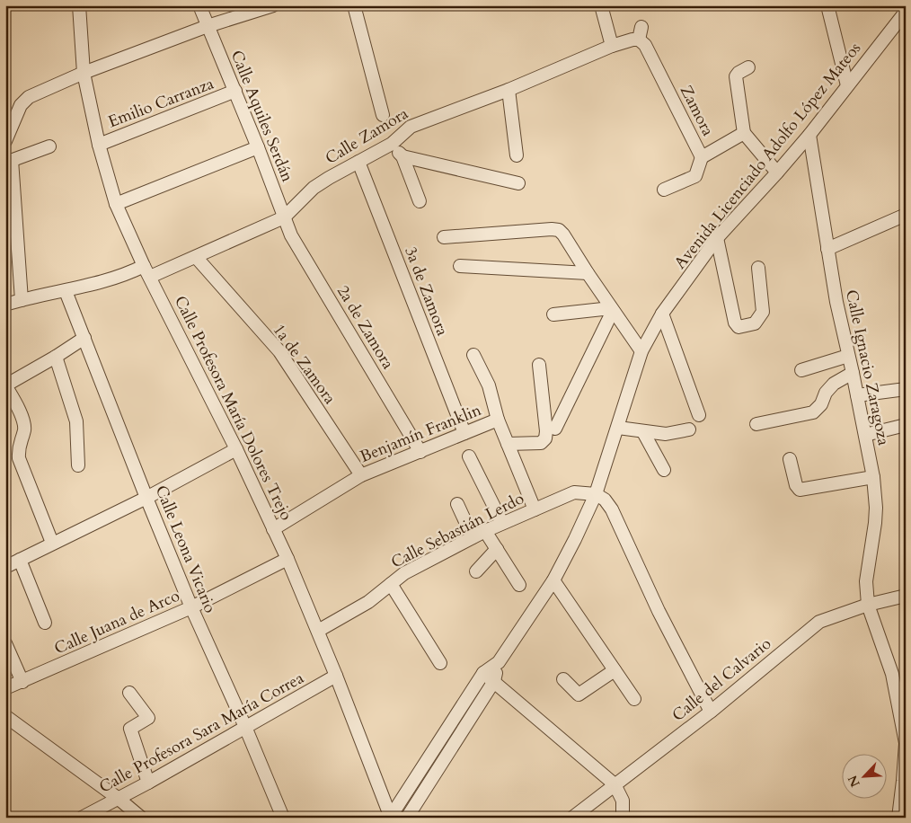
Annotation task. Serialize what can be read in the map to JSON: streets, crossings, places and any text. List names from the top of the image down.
{
  "streets": {
    "street": [
      "Emilio Carranza",
      "Zamora",
      "Calle Aquiles Serdán",
      "Calle Zamora",
      "Avenida Licenciado Adolfo López Mateos",
      "3a de Zamora",
      "2a de Zamora",
      "1a de Zamora",
      "Calle Ignacio Zaragoza",
      "Calle Profesora María Dolores Trejo",
      "Benjamín Franklin",
      "Calle Sebastián Lerdo",
      "Calle Leona Vicario",
      "Calle Juana de Arco",
      "Calle del Calvario",
      "Calle Profesora Sara María Correa"
    ]
  },
  "crossings": [
    ["Emilio Carranza", "Calle Aquiles Serdán"],
    ["Emilio Carranza", "Calle Profesora María Dolores Trejo"],
    ["Zamora", "Calle Zamora"],
    ["Calle Aquiles Serdán", "Calle Zamora"],
    ["Calle Aquiles Serdán", "2a de Zamora"],
    ["Calle Zamora", "3a de Zamora"],
    ["Calle Zamora", "2a de Zamora"],
    ["Calle Zamora", "1a de Zamora"],
    ["Calle Zamora", "Calle Profesora María Dolores Trejo"],
    ["Calle Zamora", "Calle Leona Vicario"],
    ["Avenida Licenciado Adolfo López Mateos", "Calle Ignacio Zaragoza"],
    ["Avenida Licenciado Adolfo López Mateos", "Calle Profesora María Dolores Trejo"],
    ["Avenida Licenciado Adolfo López Mateos", "Calle Sebastián Lerdo"],
    ["3a de Zamora", "Benjamín Franklin"],
    ["2a de Zamora", "Benjamín Franklin"],
    ["1a de Zamora", "Benjamín Franklin"],
    ["Calle Ignacio Zaragoza", "Calle del Calvario"],
    ["Calle Profesora María Dolores Trejo", "Benjamín Franklin"],
    ["Calle Profesora María Dolores Trejo", "Calle Sebastián Lerdo"],
    ["Calle Profesora María Dolores Trejo", "Calle Juana de Arco"],
    ["Calle Profesora María Dolores Trejo", "Calle Profesora Sara María Correa"],
    ["Benjamín Franklin", "Calle Sebastián Lerdo"],
    ["Calle Leona Vicario", "Calle Juana de Arco"],
    ["Calle Leona Vicario", "Calle Profesora Sara María Correa"]
  ],
  "north": "bottom left"
}
